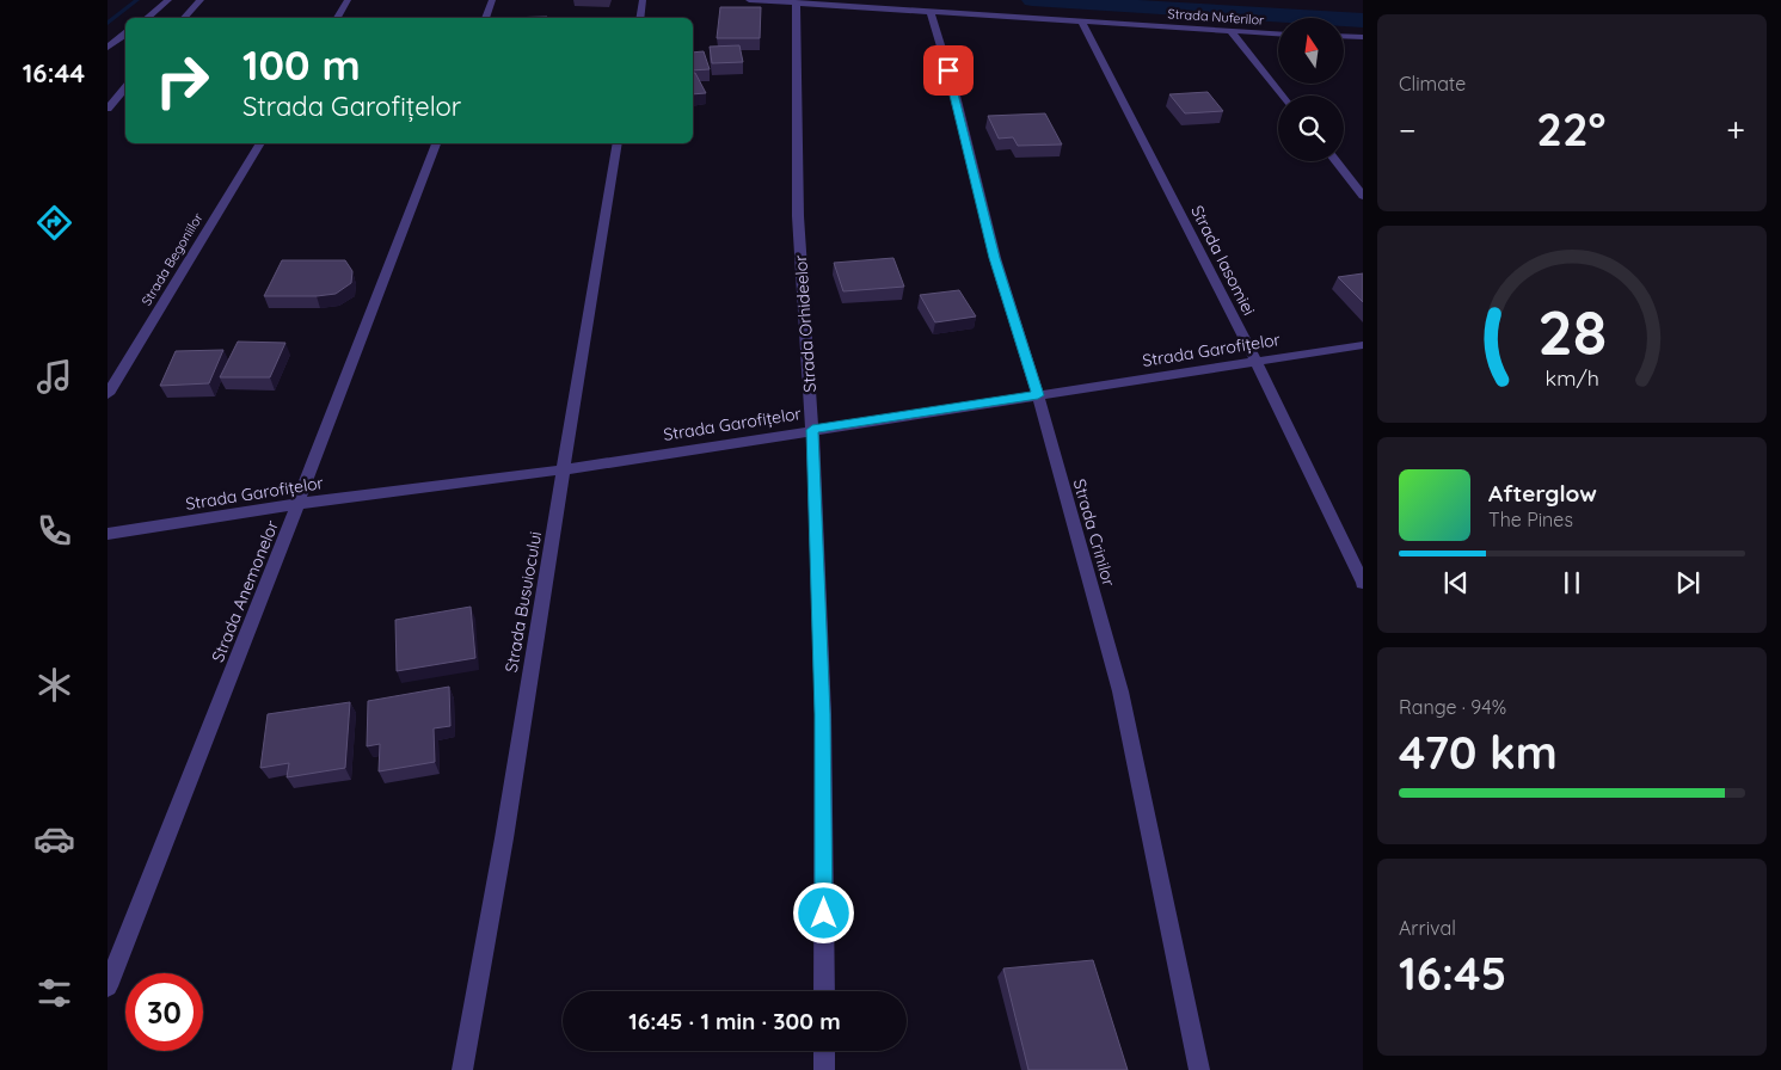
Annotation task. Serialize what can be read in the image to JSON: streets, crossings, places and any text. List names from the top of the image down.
{
  "streets": {
    "street": [
      "Strada Nuferilor",
      "Strada Begoniilor",
      "Strada Iasomiei",
      "Strada Orhideelor",
      "Strada Garofițelor",
      "Strada Crinilor",
      "Strada Anemonelor",
      "Strada Busuiocului"
    ]
  },
  "crossings": [
    ["Strada Nuferilor", "Strada Iasomiei"],
    ["Strada Nuferilor", "Strada Orhideelor"],
    ["Strada Nuferilor", "Strada Crinilor"],
    ["Strada Iasomiei", "Strada Garofițelor"],
    ["Strada Orhideelor", "Strada Garofițelor"],
    ["Strada Garofițelor", "Strada Crinilor"],
    ["Strada Garofițelor", "Strada Anemonelor"],
    ["Strada Garofițelor", "Strada Busuiocului"]
  ],
  "north": "top",
  "page": {
    "tabs": "16:44",
    "tile": [
      "Climate",
      ["Range · 94%", "470 km"],
      ["Arrival", "16:45"]
    ],
    "turn": ["100 m", "Strada Garofițelor"],
    "heat": ["−", "22°", "+"],
    "song": ["Afterglow", "The Pines"],
    "limit": "30",
    "trip": "16:45 · 1 min · 300 m",
    "gauge": ["28", "km/h"]
  }
}
